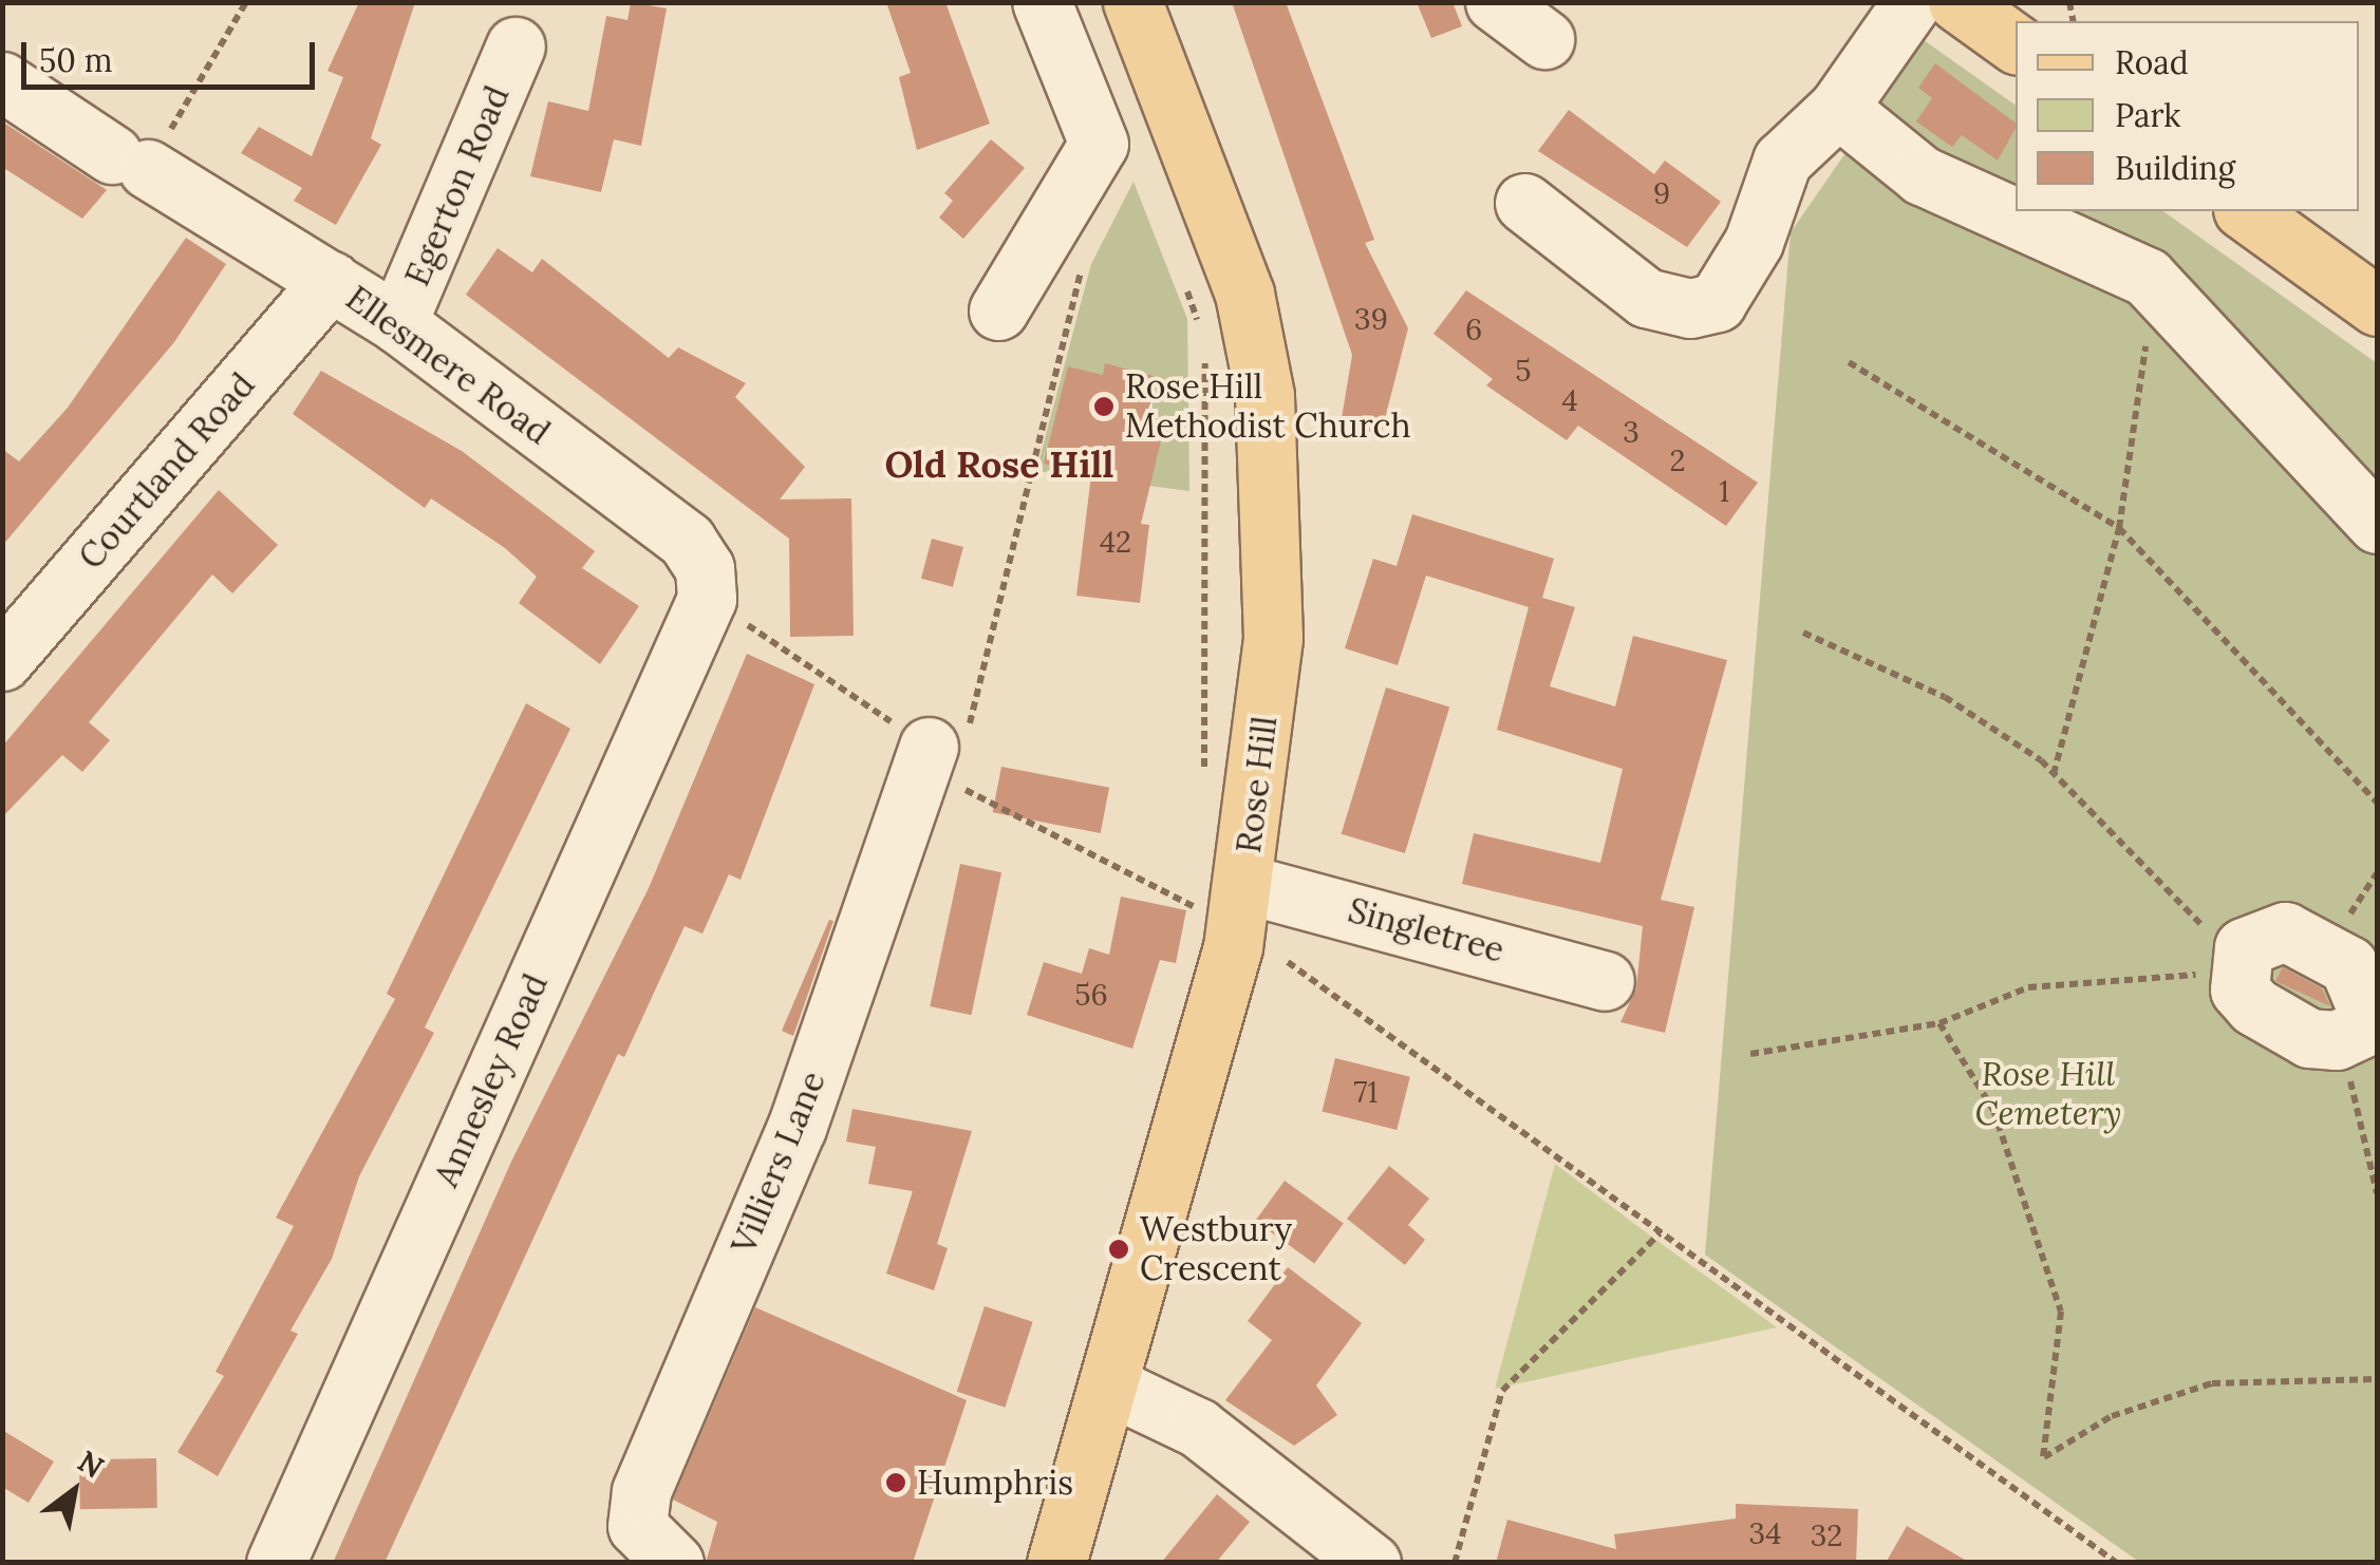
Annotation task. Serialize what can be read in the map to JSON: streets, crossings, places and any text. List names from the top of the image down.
{
  "streets": {
    "main road": ["Rose Hill"],
    "street": [
      "Egerton Road",
      "Ellesmere Road",
      "Courtland Road",
      "Singletree",
      "Annesley Road",
      "Villiers Lane"
    ]
  },
  "crossings": [
    ["Egerton Road", "Ellesmere Road"],
    ["Ellesmere Road", "Courtland Road"],
    ["Ellesmere Road", "Annesley Road"],
    ["Rose Hill", "Singletree"]
  ],
  "districts": ["Old Rose Hill"],
  "parks": ["Rose Hill Cemetery"],
  "places": ["Rose Hill Methodist Church", "Westbury Crescent", "Humphris"],
  "house_numbers": [
    "9",
    "39",
    "6",
    "5",
    "4",
    "3",
    "2",
    "1",
    "42",
    "56",
    "71",
    "34",
    "32"
  ],
  "legend": ["Road", "Park", "Building"],
  "scale_bar": "50 m",
  "north": "top right"
}
